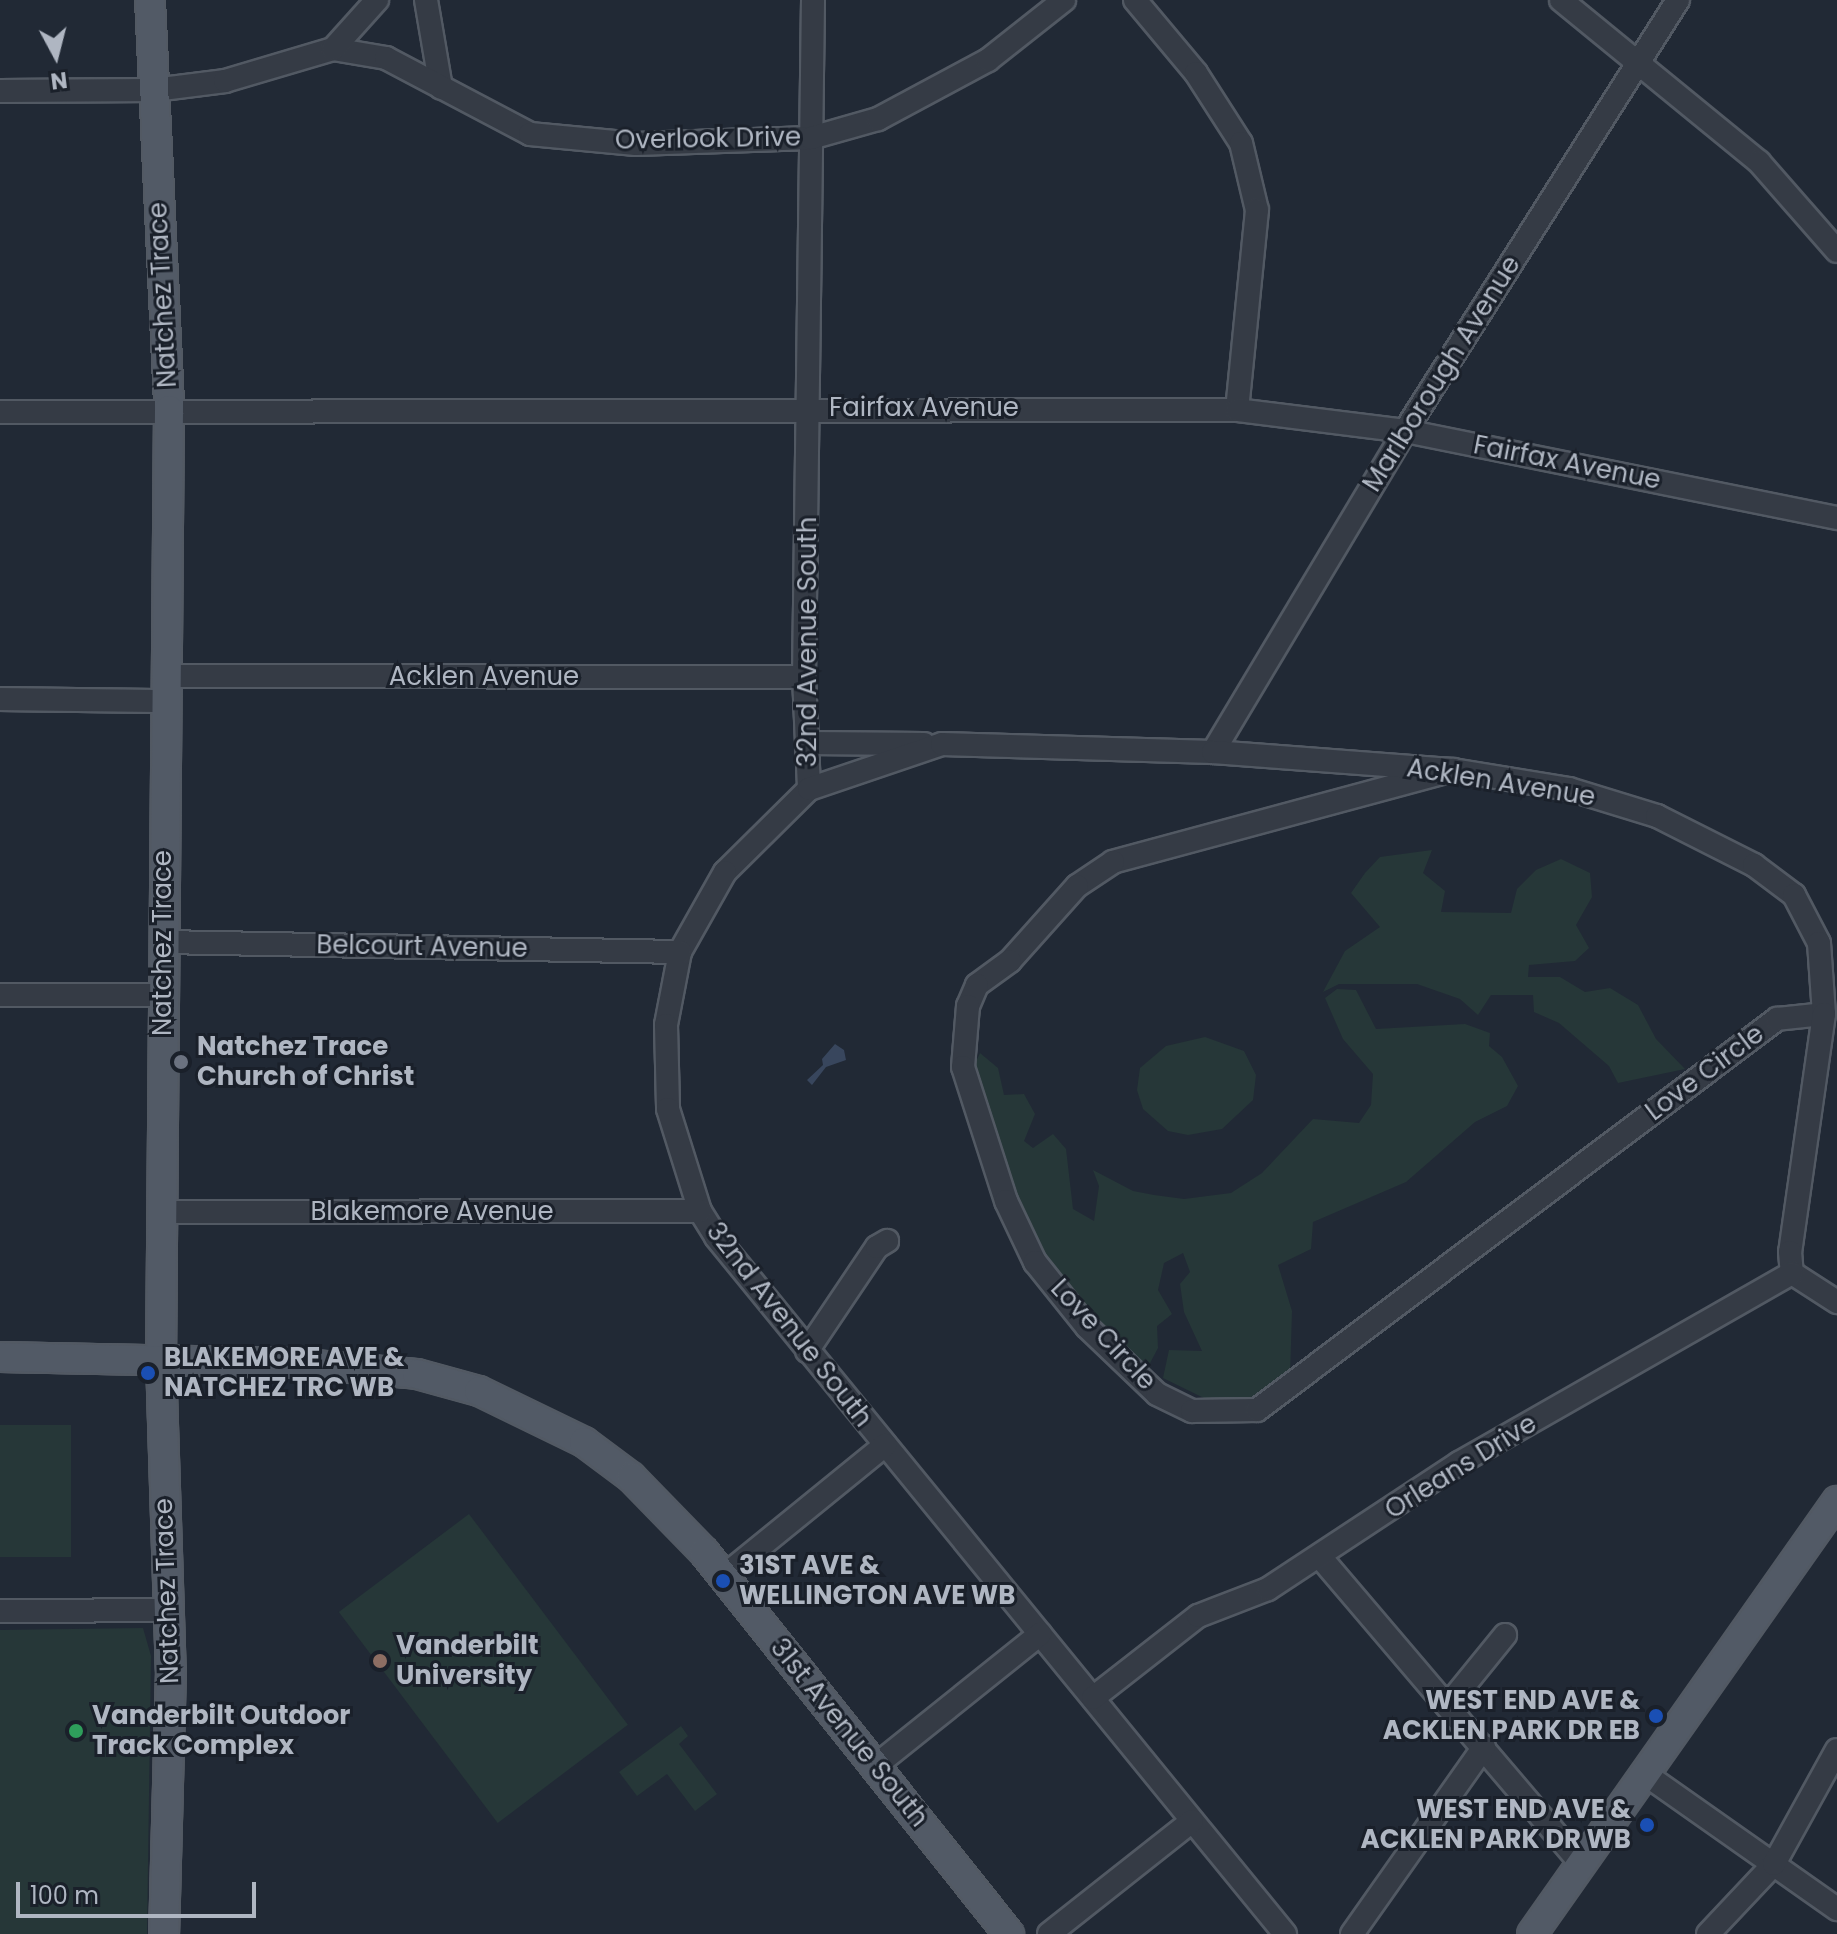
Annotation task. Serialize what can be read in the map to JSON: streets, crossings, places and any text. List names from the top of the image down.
{
  "streets": {
    "main road": ["Natchez Trace", "31st Avenue South"],
    "street": [
      "Overlook Drive",
      "Marlborough Avenue",
      "Fairfax Avenue",
      "32nd Avenue South",
      "Acklen Avenue",
      "Belcourt Avenue",
      "Love Circle",
      "Blakemore Avenue",
      "Orleans Drive"
    ]
  },
  "crossings": [
    ["Overlook Drive", "32nd Avenue South"],
    ["Natchez Trace", "Fairfax Avenue"],
    ["Natchez Trace", "Acklen Avenue"],
    ["Natchez Trace", "Belcourt Avenue"],
    ["Natchez Trace", "Blakemore Avenue"],
    ["Natchez Trace", "31st Avenue South"],
    ["Marlborough Avenue", "Fairfax Avenue"],
    ["Marlborough Avenue", "Acklen Avenue"],
    ["Fairfax Avenue", "32nd Avenue South"],
    ["32nd Avenue South", "Acklen Avenue"],
    ["32nd Avenue South", "Belcourt Avenue"],
    ["32nd Avenue South", "Blakemore Avenue"],
    ["32nd Avenue South", "Orleans Drive"],
    ["Acklen Avenue", "Love Circle"],
    ["Acklen Avenue", "Orleans Drive"]
  ],
  "places": [
    "Natchez Trace Church of Christ",
    "BLAKEMORE AVE & NATCHEZ TRC WB",
    "31ST AVE & WELLINGTON AVE WB",
    "Vanderbilt University",
    "WEST END AVE & ACKLEN PARK DR EB",
    "Vanderbilt Outdoor Track Complex",
    "WEST END AVE & ACKLEN PARK DR WB"
  ],
  "scale_bar": "100 m",
  "north": "bottom"
}
